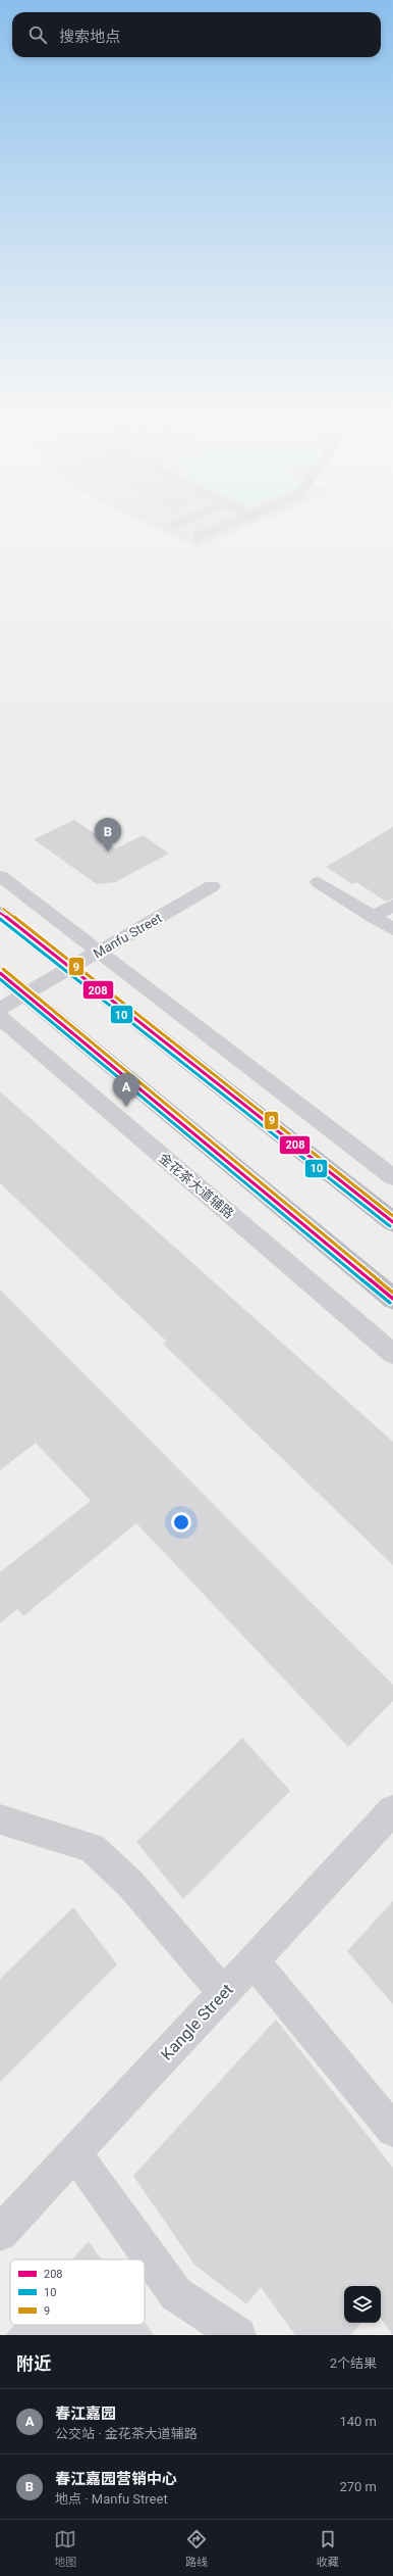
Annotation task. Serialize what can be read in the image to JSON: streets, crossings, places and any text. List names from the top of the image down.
{
  "streets": {
    "street": ["Manfu Street", "金花茶大道辅路", "Kangle Street"]
  },
  "lines": ["transit line 9", "transit line 208", "transit line 10"],
  "legend": ["208", "10", "9"],
  "page": {
    "search": "搜索地点",
    "pins": ["B", "A"],
    "heading": ["附近", "2个结果"],
    "list": [
      {
        "mark": "A",
        "name": "春江嘉园",
        "note": "公交站 · 金花茶大道辅路",
        "value": "140 m"
      },
      {
        "mark": "B",
        "name": "春江嘉园营销中心",
        "note": "地点 · Manfu Street",
        "value": "270 m"
      }
    ],
    "nav": ["地图", "路线", "收藏"]
  }
}
